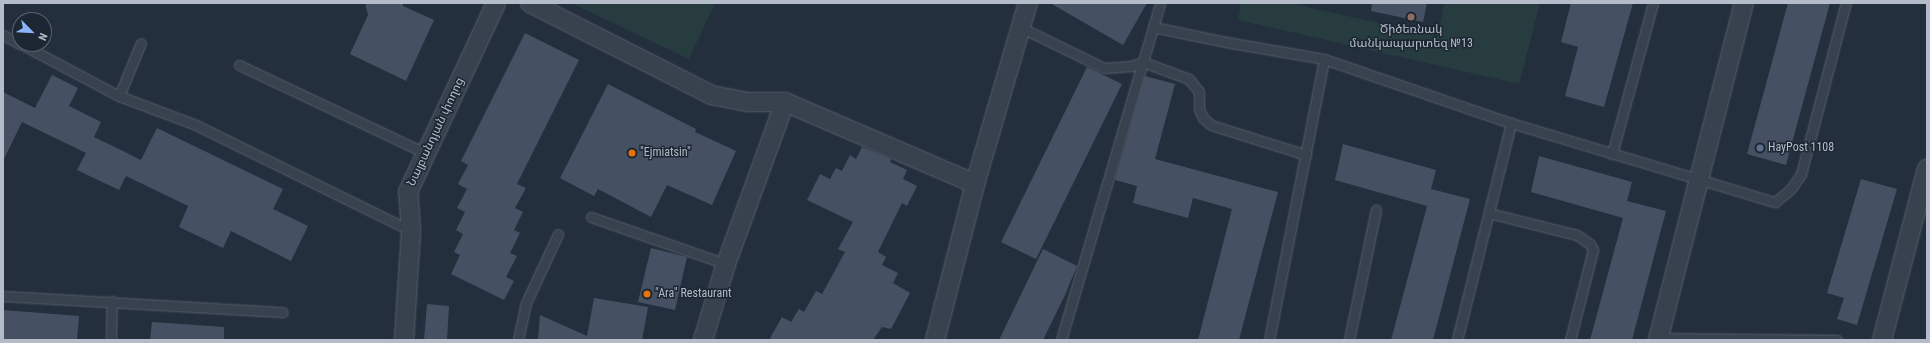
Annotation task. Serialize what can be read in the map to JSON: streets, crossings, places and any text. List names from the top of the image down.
{
  "streets": {
    "street": ["Նալբանդյան փողոց"]
  },
  "places": [
    "Ծիծեռնակ մանկապարտեզ №13",
    "HayPost 1108",
    "\"Ejmiatsin\"",
    "\"Ara\" Restaurant"
  ],
  "north": "bottom right"
}
